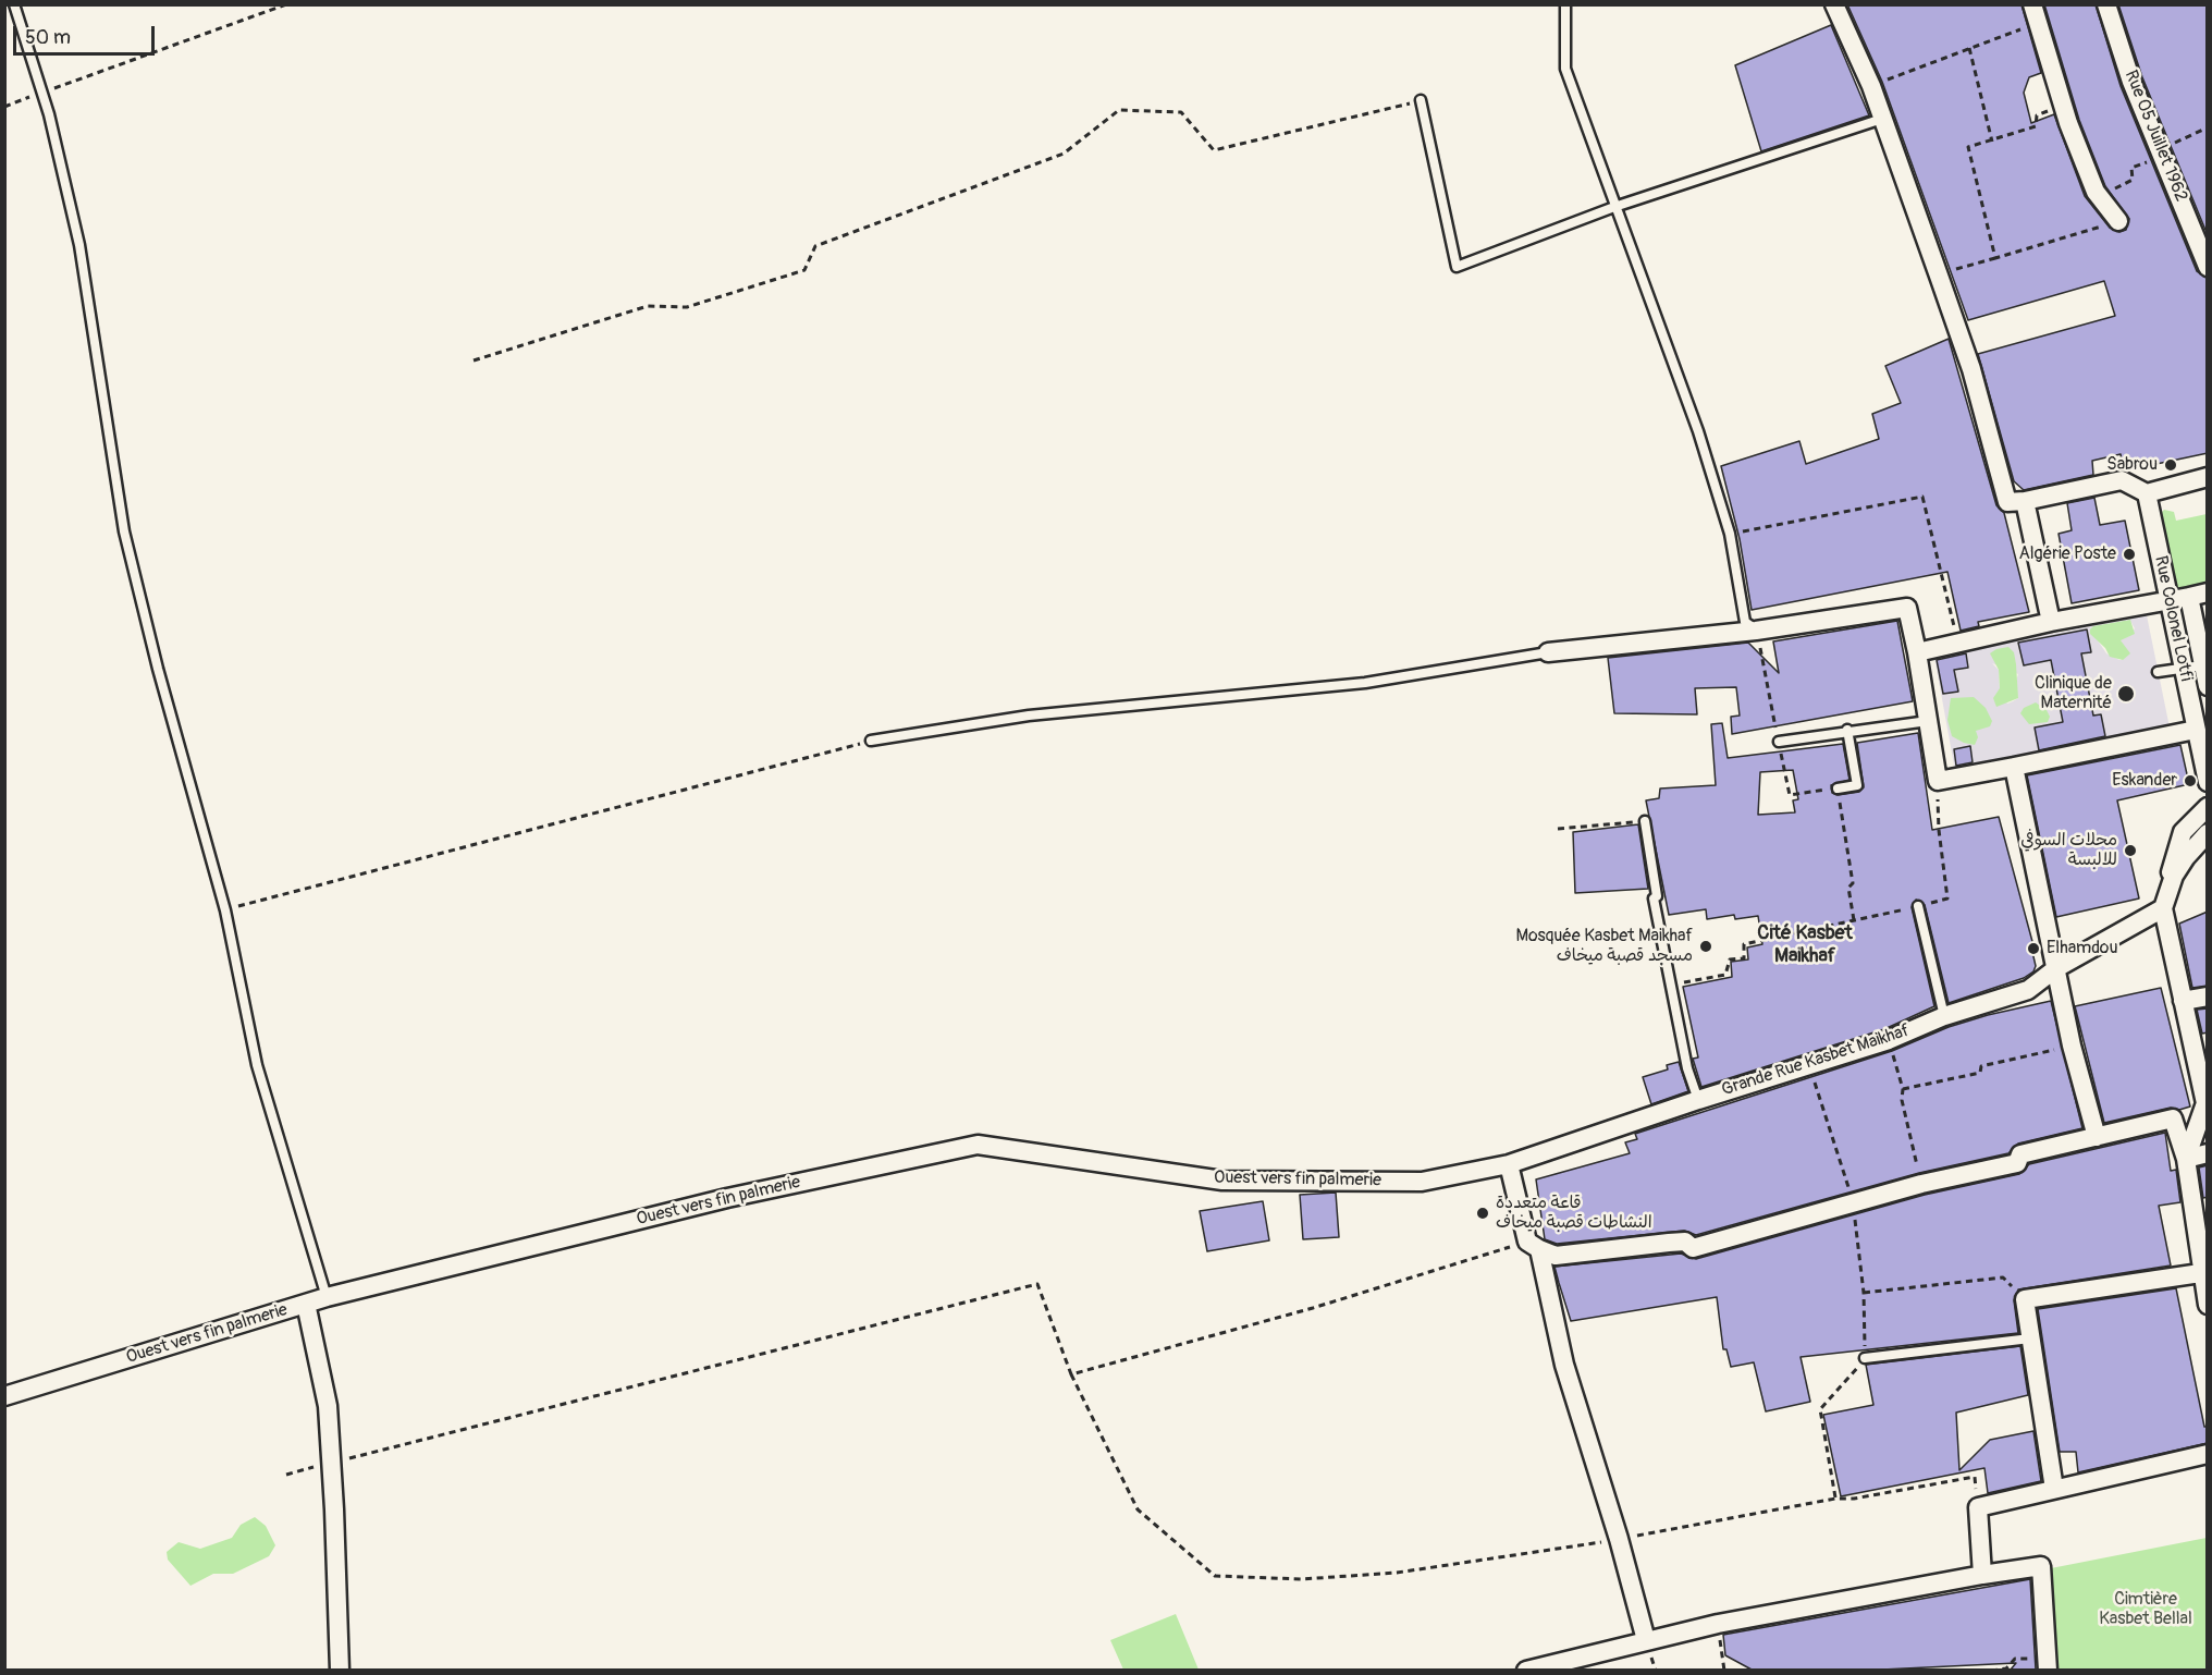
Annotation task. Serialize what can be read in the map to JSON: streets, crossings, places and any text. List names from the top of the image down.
{
  "streets": {
    "street": [
      "Rue 05 Juillet 1962",
      "Rue Colonel Lotfi",
      "Grande Rue Kasbet Maikhaf",
      "Ouest vers fin palmerie"
    ]
  },
  "crossings": [
    ["Grande Rue Kasbet Maikhaf", "Ouest vers fin palmerie"]
  ],
  "districts": ["Cité Kasbet Maikhaf"],
  "parks": ["Cimtière Kasbet Bellal"],
  "places": [
    "Sabrou",
    "Algérie Poste",
    "Clinique de Maternité",
    "Eskander",
    "محلات السوفي للالبسة",
    "Mosquée Kasbet Maikhaf مسجد قصبة ميخاف",
    "Elhamdou",
    "قاعة متعددة النشاطات قصبة ميخاف"
  ],
  "scale_bar": "50 m"
}
